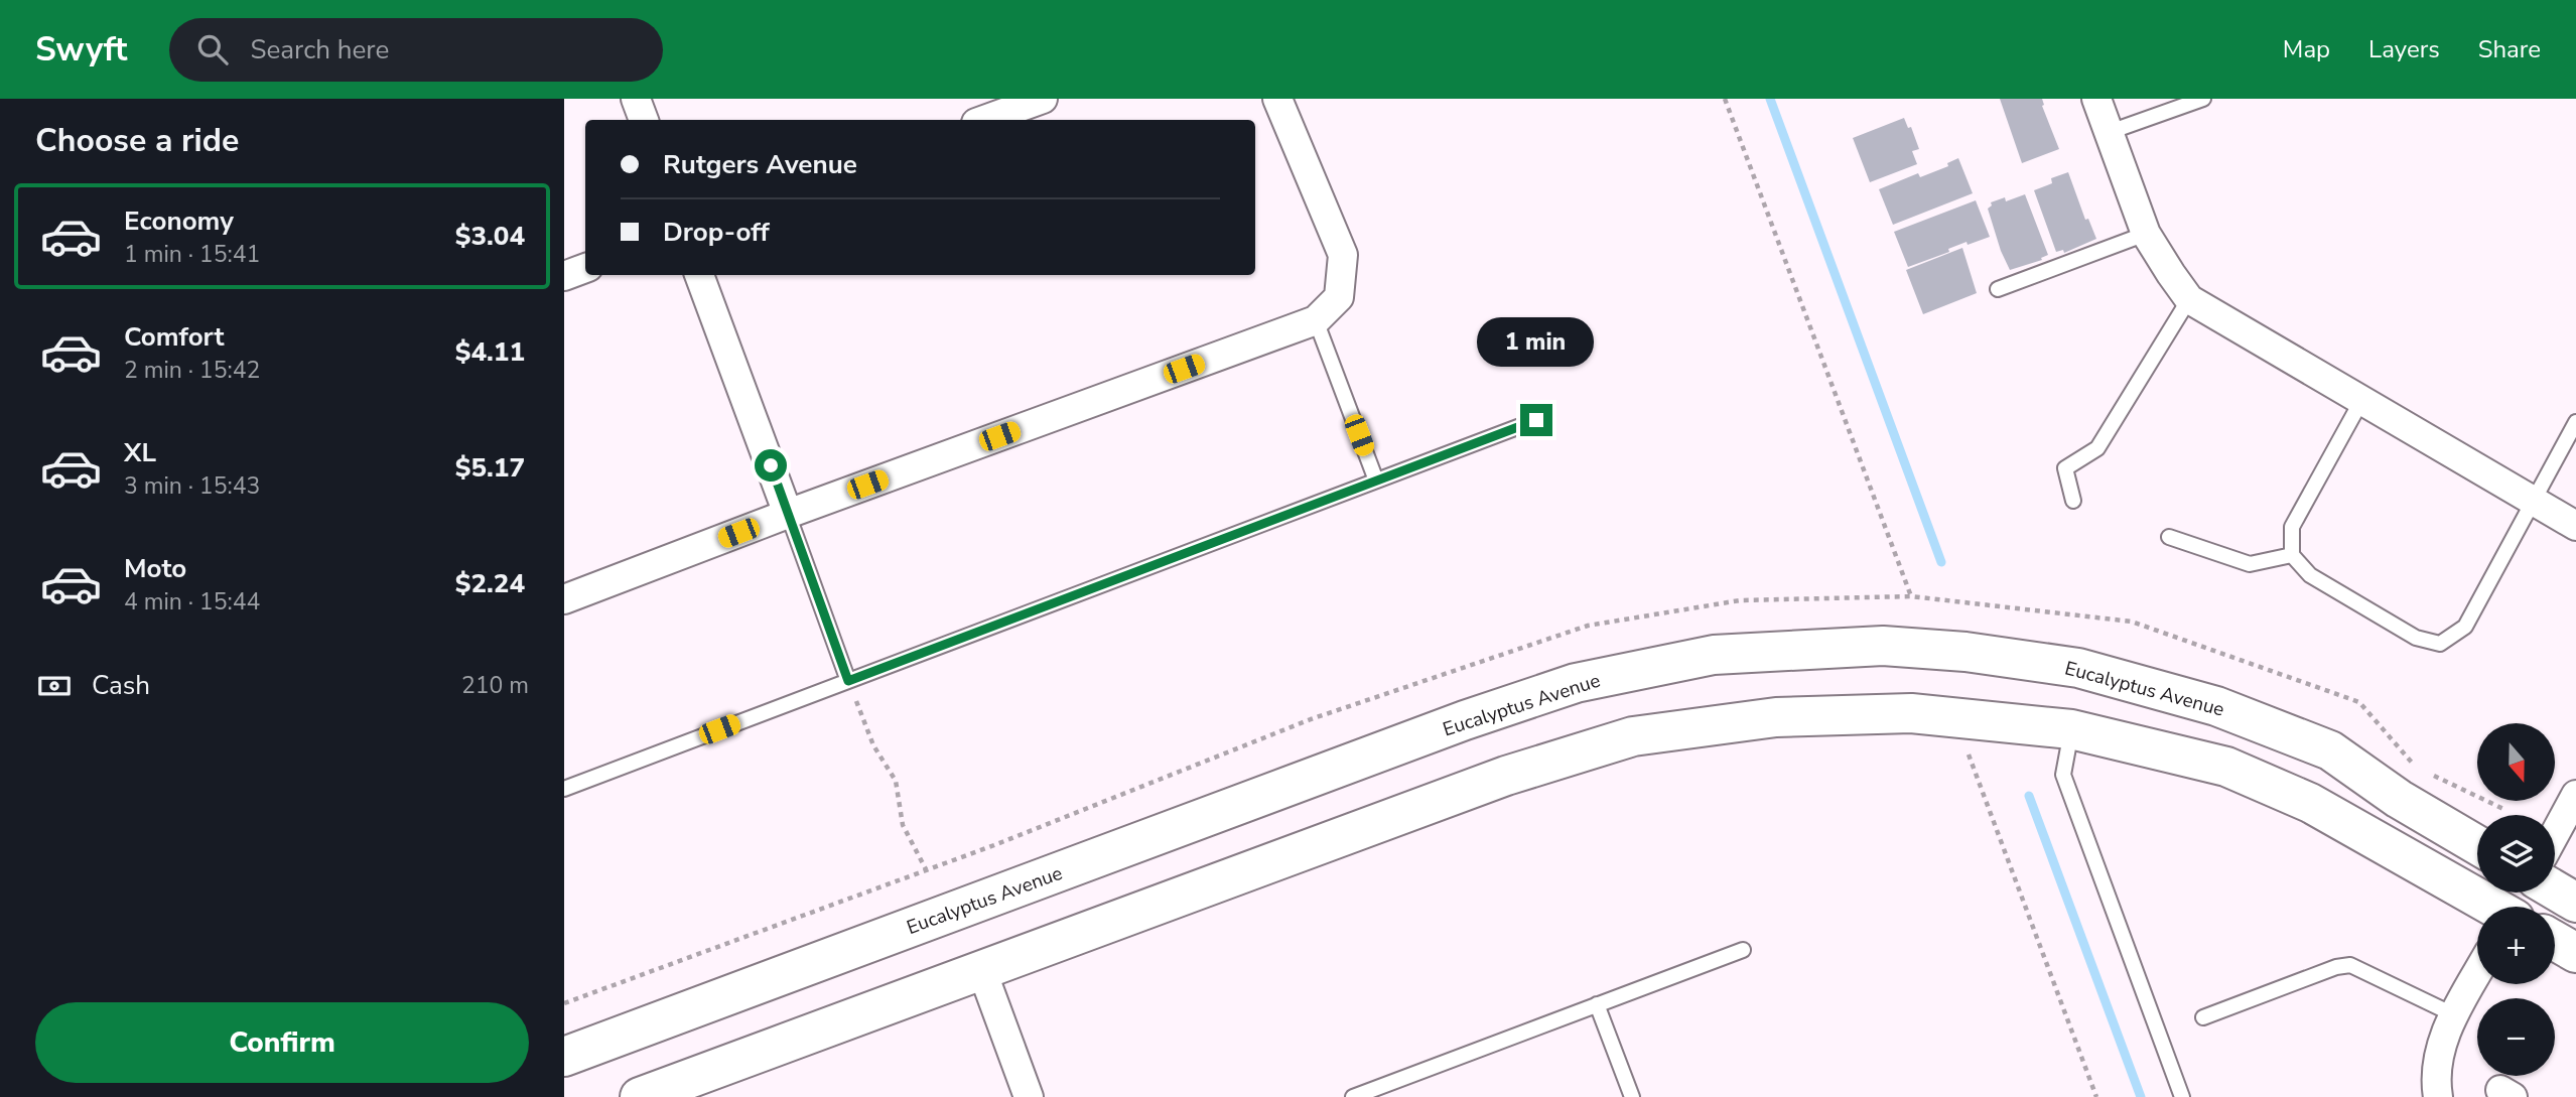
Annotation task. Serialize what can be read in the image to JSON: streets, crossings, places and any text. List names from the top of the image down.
{
  "streets": {
    "street": ["Eucalyptus Avenue"]
  },
  "north": "bottom",
  "page": {
    "header": "Swyft",
    "search": "Search here",
    "nav": ["Map", "Layers", "Share"],
    "heading": "Choose a ride",
    "banner": ["Rutgers Avenue", "Drop-off"],
    "list": [
      {
        "name": "Economy",
        "note": "1 min · 15:41",
        "value": "$3.04"
      },
      {
        "name": "Comfort",
        "note": "2 min · 15:42",
        "value": "$4.11"
      },
      {
        "name": "XL",
        "note": "3 min · 15:43",
        "value": "$5.17"
      },
      {
        "name": "Moto",
        "note": "4 min · 15:44",
        "value": "$2.24"
      }
    ],
    "bubble": "1 min",
    "pay": ["Cash", "210 m"],
    "map_buttons": ["+", "−"],
    "buttons": "Confirm"
  }
}
